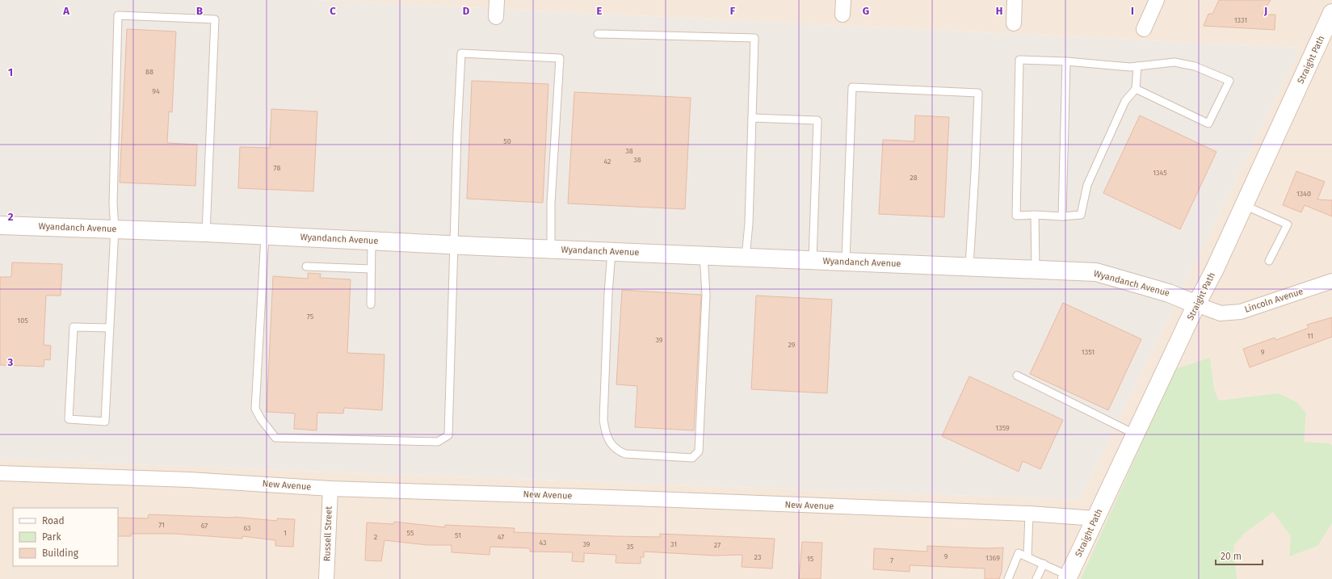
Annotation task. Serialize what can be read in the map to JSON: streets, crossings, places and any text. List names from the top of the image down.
{
  "streets": {
    "street": [
      "Straight Path",
      "Wyandanch Avenue",
      "Lincoln Avenue",
      "New Avenue",
      "Russell Street"
    ]
  },
  "crossings": [
    ["Straight Path", "Wyandanch Avenue"],
    ["Straight Path", "Lincoln Avenue"],
    ["Straight Path", "New Avenue"],
    ["Wyandanch Avenue", "Lincoln Avenue"],
    ["New Avenue", "Russell Street"]
  ],
  "house_numbers": [
    "1331",
    "88",
    "94",
    "50",
    "38",
    "38",
    "42",
    "78",
    "1345",
    "28",
    "1340",
    "75",
    "105",
    "11",
    "39",
    "29",
    "1351",
    "9",
    "1359",
    "71",
    "67",
    "63",
    "1",
    "55",
    "51",
    "2",
    "47",
    "43",
    "39",
    "31",
    "27",
    "35",
    "9",
    "23",
    "1369",
    "15",
    "7"
  ],
  "legend": ["Road", "Park", "Building"],
  "scale_bar": "20 m",
  "grid": {
    "columns": [
      "A",
      "B",
      "C",
      "D",
      "E",
      "F",
      "G",
      "H",
      "I",
      "J"
    ],
    "rows": ["1", "2", "3"]
  }
}
